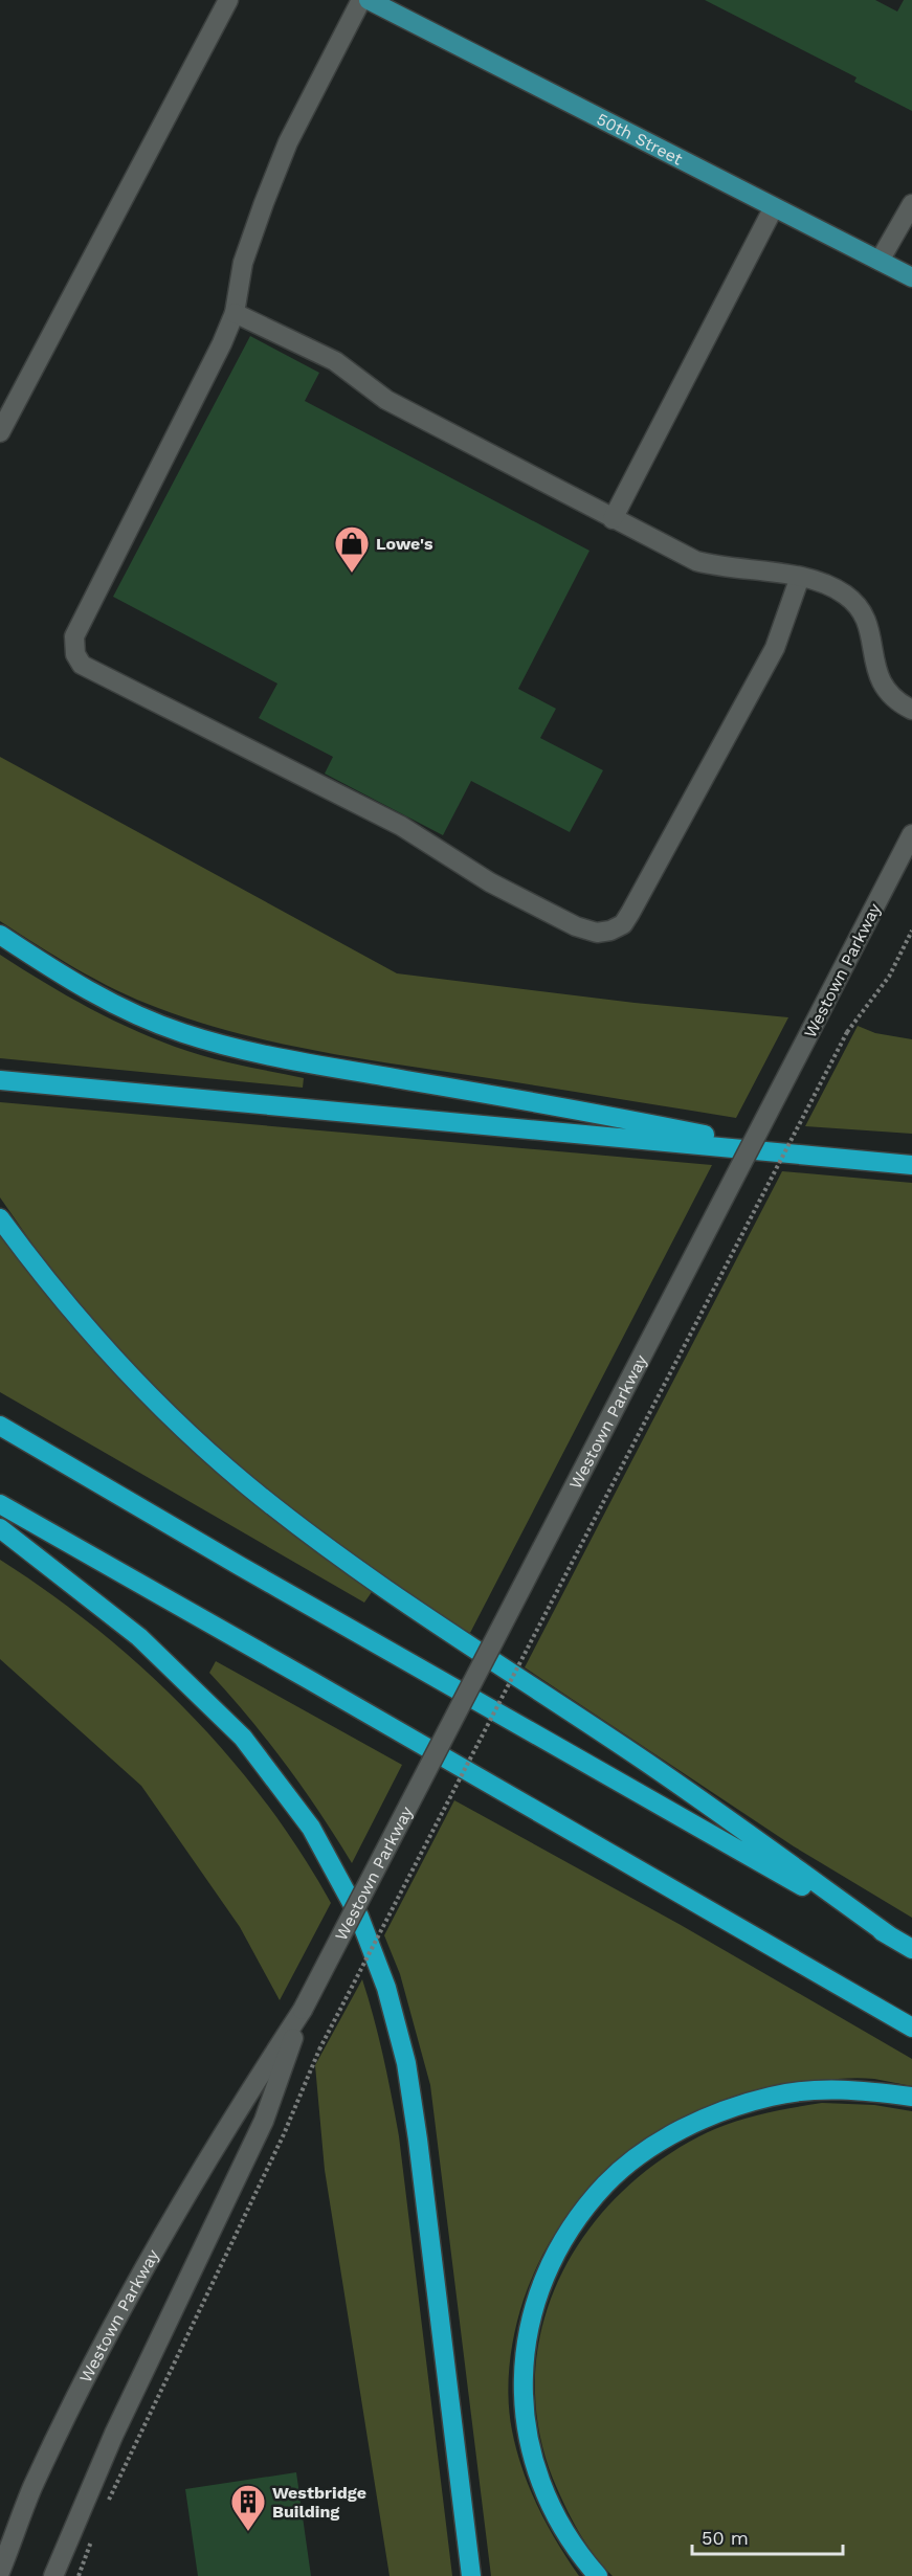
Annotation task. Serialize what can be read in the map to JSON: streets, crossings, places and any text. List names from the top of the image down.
{
  "streets": {
    "main road": ["50th Street"],
    "street": ["Westown Parkway"]
  },
  "places": {
    "shop": ["Lowe's"],
    "building": ["Westbridge Building"]
  },
  "scale_bar": "50 m"
}
